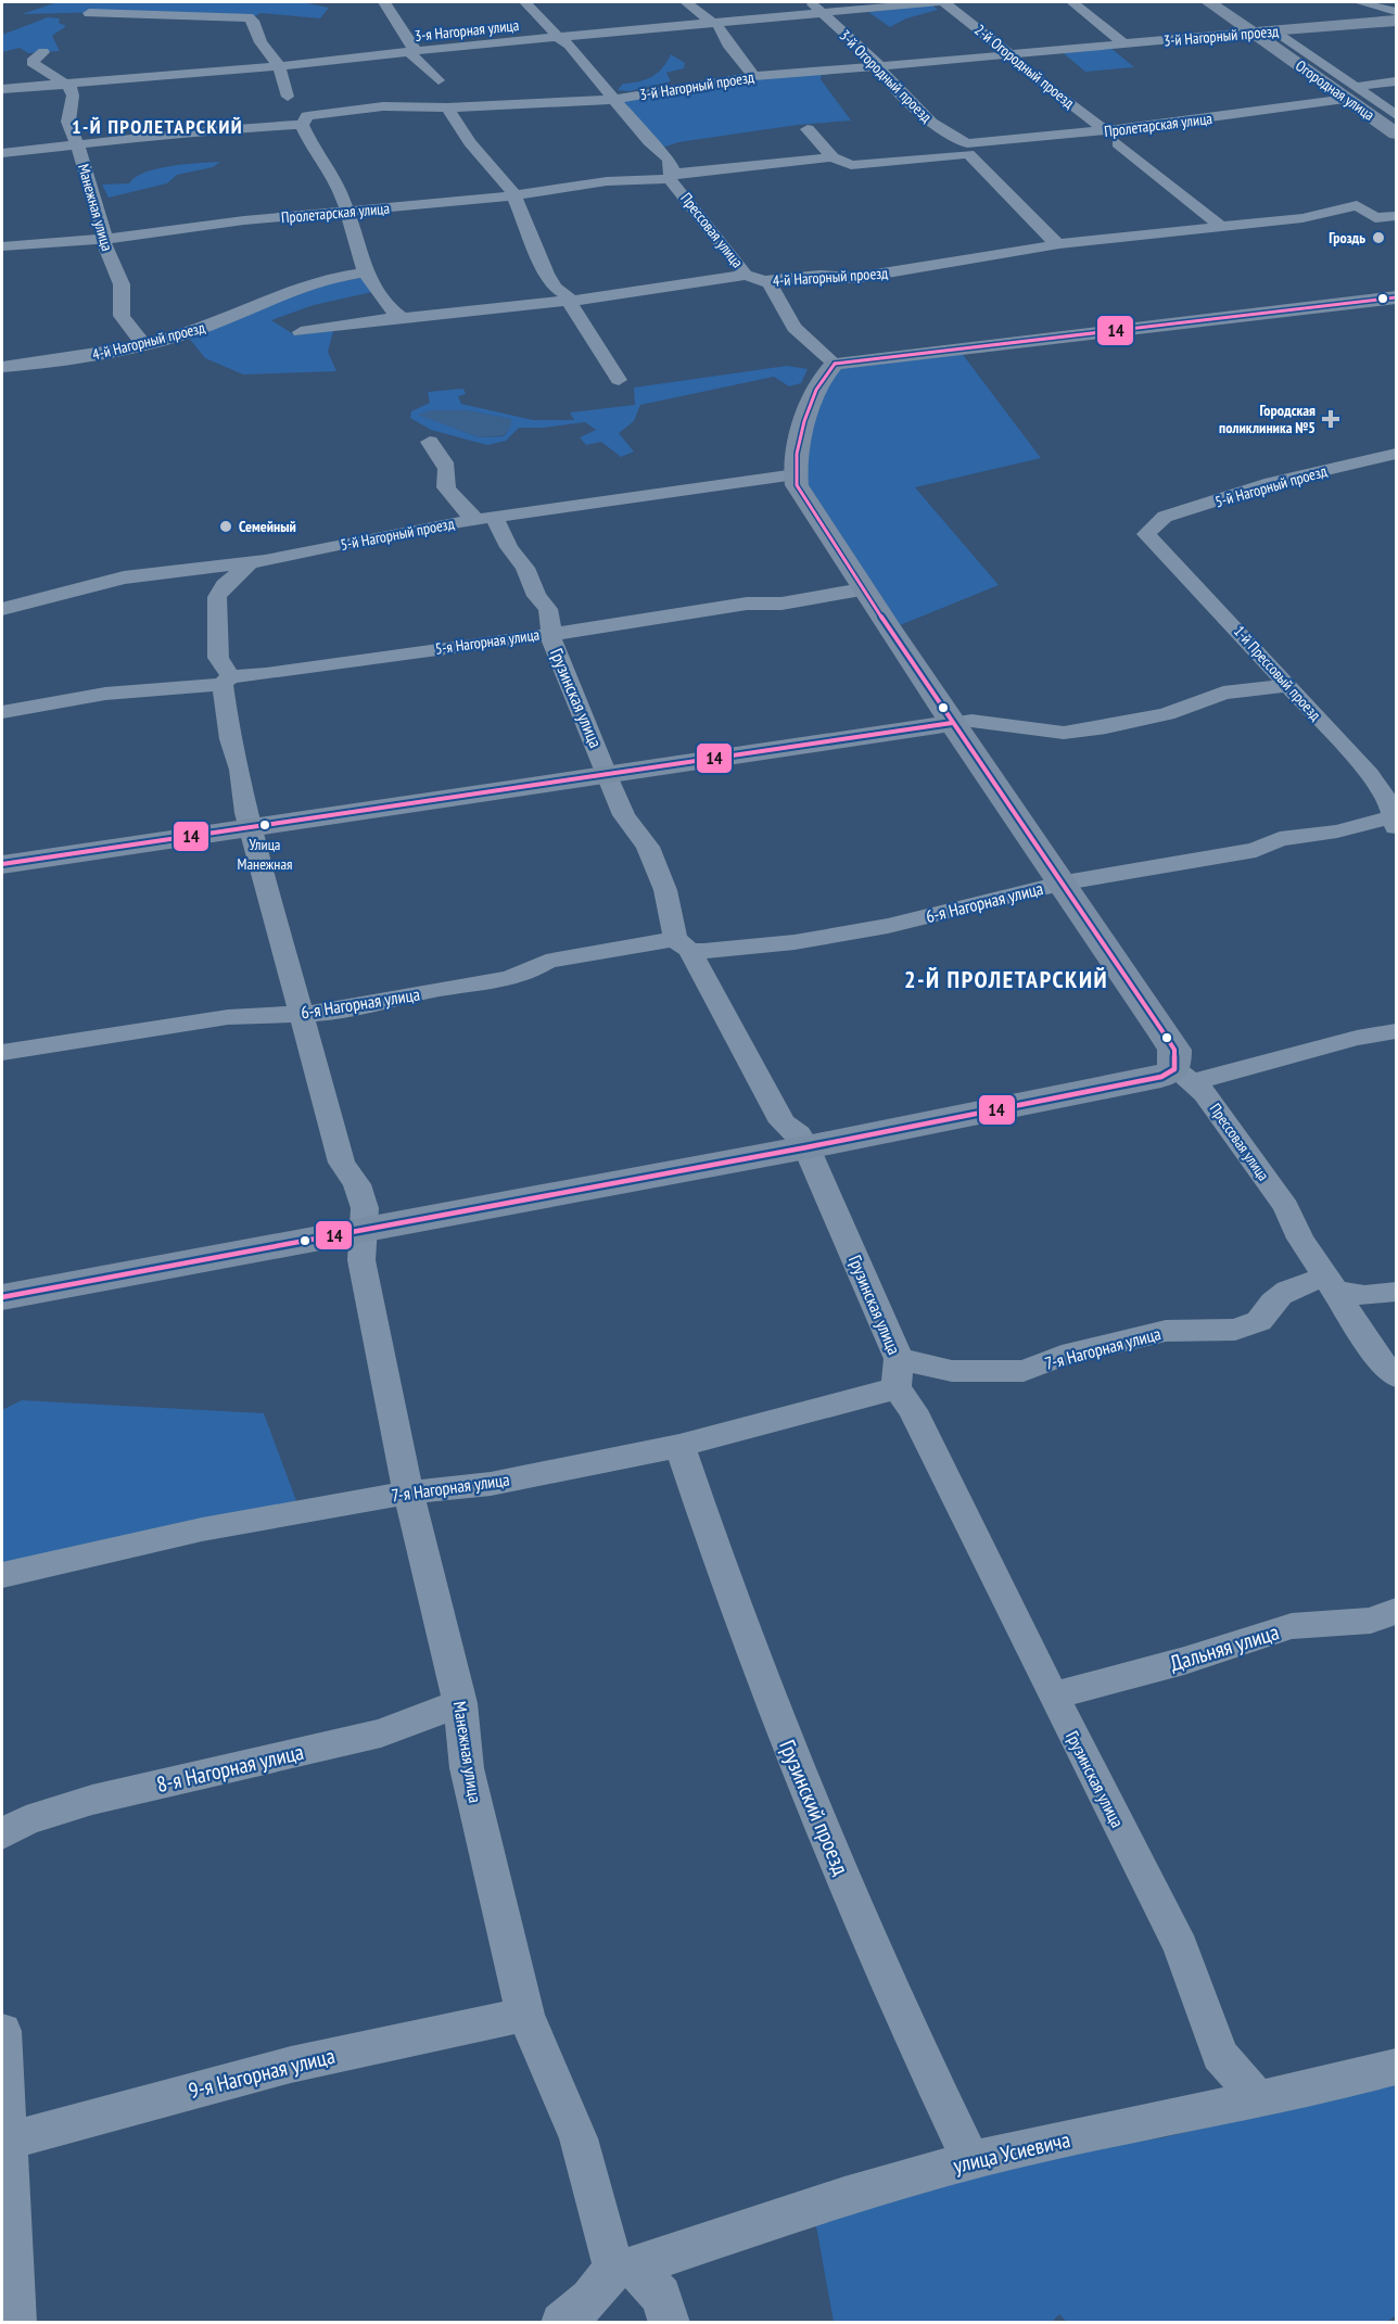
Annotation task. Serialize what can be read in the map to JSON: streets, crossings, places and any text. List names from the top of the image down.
{
  "streets": {
    "street": [
      "3-я Нагорная улица",
      "3-й Нагорный проезд",
      "2-й Огородный проезд",
      "3-й Огородный проезд",
      "Огородная улица",
      "Пролетарская улица",
      "Манежная улица",
      "Прессовая улица",
      "4-й Нагорный проезд",
      "5-й Нагорный проезд",
      "5-я Нагорная улица",
      "1-й Прессовый проезд",
      "Грузинская улица",
      "6-я Нагорная улица",
      "7-я Нагорная улица",
      "Дальняя улица",
      "8-я Нагорная улица",
      "Грузинский проезд",
      "9-я Нагорная улица",
      "улица Усиевича"
    ]
  },
  "crossings": [
    ["3-я Нагорная улица", "3-й Огородный проезд"],
    ["3-я Нагорная улица", "Манежная улица"],
    ["3-я Нагорная улица", "Прессовая улица"],
    ["3-й Нагорный проезд", "2-й Огородный проезд"],
    ["3-й Нагорный проезд", "3-й Огородный проезд"],
    ["3-й Нагорный проезд", "Огородная улица"],
    ["3-й Нагорный проезд", "Манежная улица"],
    ["3-й Нагорный проезд", "Прессовая улица"],
    ["2-й Огородный проезд", "Пролетарская улица"],
    ["3-й Огородный проезд", "Пролетарская улица"],
    ["3-й Огородный проезд", "4-й Нагорный проезд"],
    ["Огородная улица", "Пролетарская улица"],
    ["Пролетарская улица", "Манежная улица"],
    ["Пролетарская улица", "Прессовая улица"],
    ["Манежная улица", "4-й Нагорный проезд"],
    ["Манежная улица", "5-й Нагорный проезд"],
    ["Манежная улица", "5-я Нагорная улица"],
    ["Манежная улица", "6-я Нагорная улица"],
    ["Манежная улица", "7-я Нагорная улица"],
    ["Манежная улица", "8-я Нагорная улица"],
    ["Манежная улица", "9-я Нагорная улица"],
    ["Манежная улица", "улица Усиевича"],
    ["Прессовая улица", "4-й Нагорный проезд"],
    ["Прессовая улица", "5-й Нагорный проезд"],
    ["Прессовая улица", "5-я Нагорная улица"],
    ["Прессовая улица", "6-я Нагорная улица"],
    ["Прессовая улица", "7-я Нагорная улица"],
    ["5-й Нагорный проезд", "1-й Прессовый проезд"],
    ["5-й Нагорный проезд", "Грузинская улица"],
    ["5-я Нагорная улица", "Грузинская улица"],
    ["1-й Прессовый проезд", "6-я Нагорная улица"],
    ["Грузинская улица", "6-я Нагорная улица"],
    ["Грузинская улица", "7-я Нагорная улица"],
    ["Грузинская улица", "Дальняя улица"],
    ["Грузинская улица", "улица Усиевича"],
    ["7-я Нагорная улица", "Грузинский проезд"],
    ["Грузинский проезд", "улица Усиевича"]
  ],
  "districts": ["1-Й ПРОЛЕТАРСКИЙ", "2-Й ПРОЛЕТАРСКИЙ"],
  "places": {
    "other": ["Гроздь", "Семейный", "Улица Манежная"],
    "health": ["Городская поликлиника №5"]
  },
  "lines": ["transit line 14"]
}
